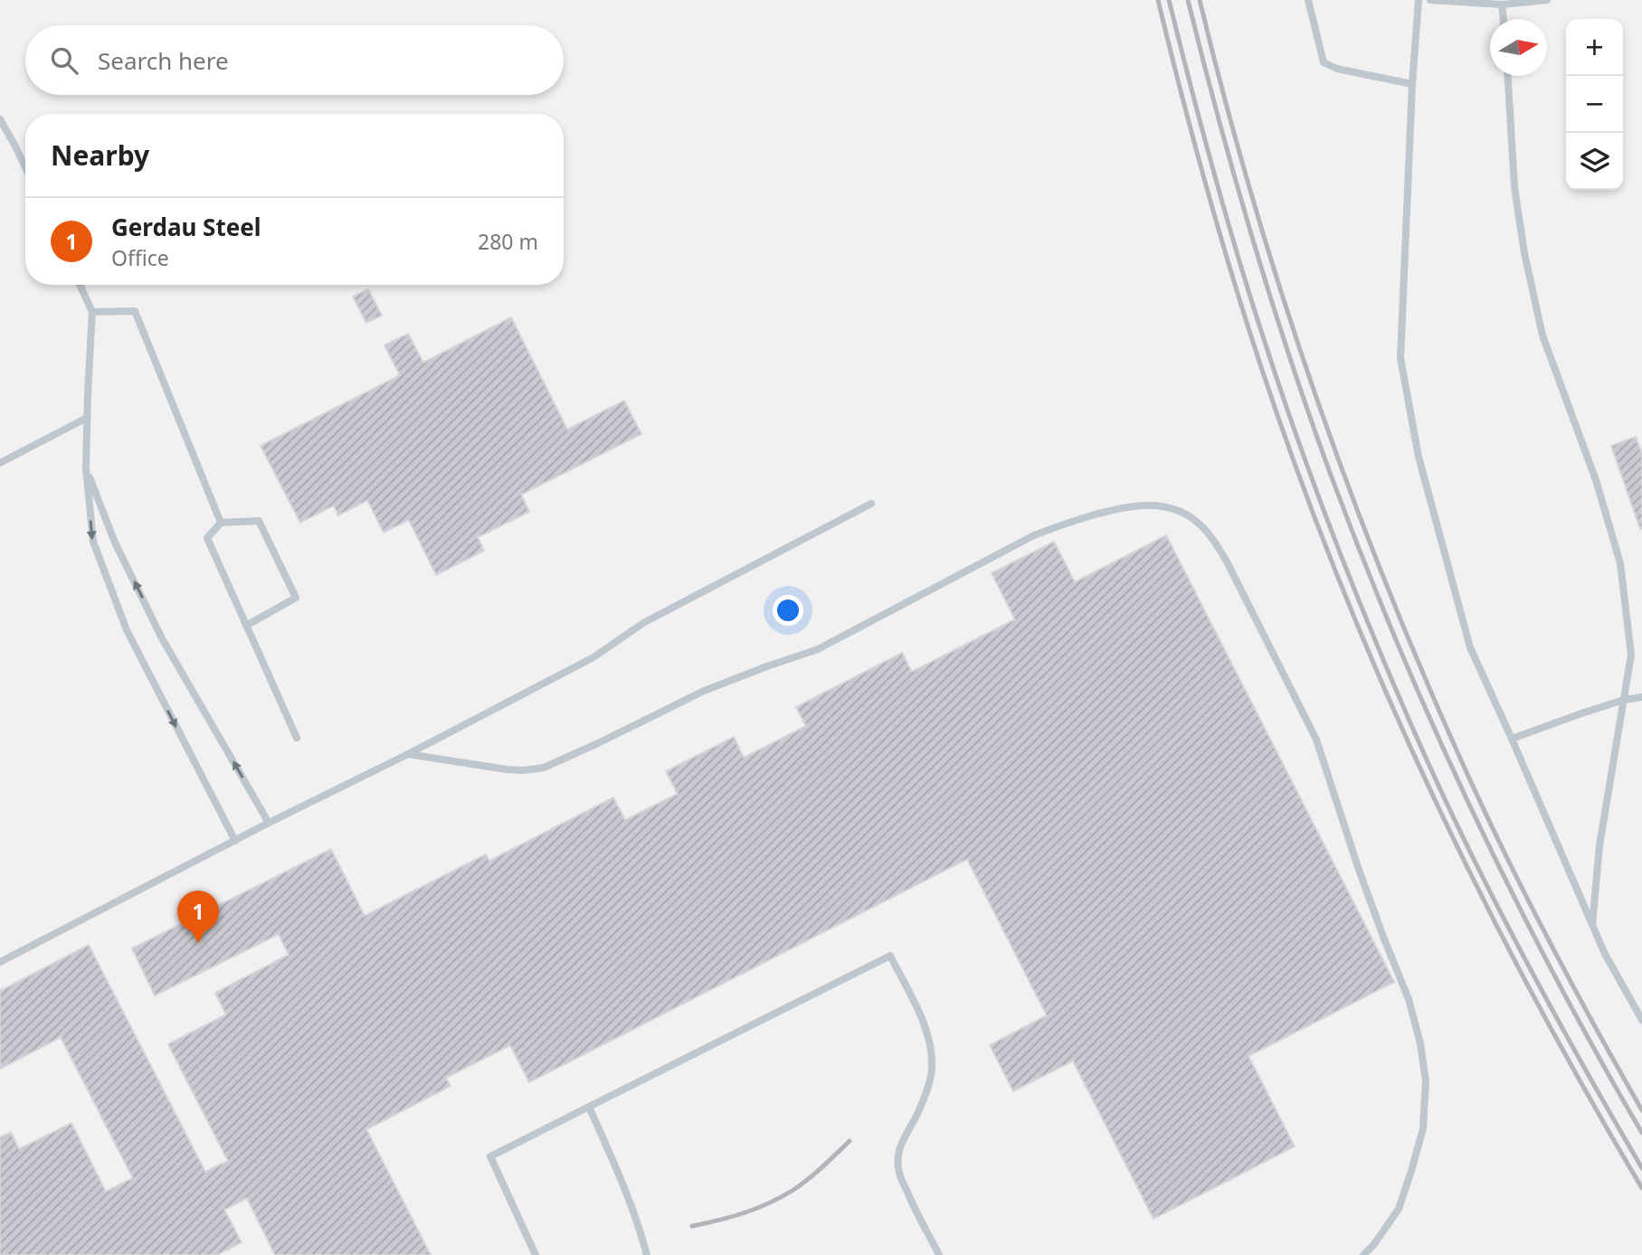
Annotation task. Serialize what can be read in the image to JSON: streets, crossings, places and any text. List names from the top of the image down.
{
  "north": "right",
  "page": {
    "map_buttons": ["+", "−"],
    "search": "Search here",
    "heading": "Nearby",
    "list": [
      {
        "mark": "1",
        "name": "Gerdau Steel",
        "note": "Office",
        "value": "280 m"
      }
    ],
    "pins": "1"
  }
}
